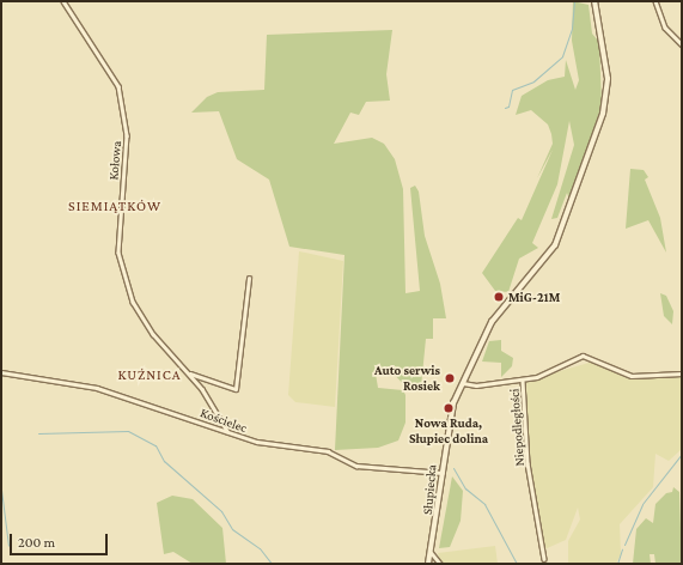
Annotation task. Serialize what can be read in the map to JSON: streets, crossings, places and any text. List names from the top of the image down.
{
  "streets": {
    "main road": ["Słupiecka"],
    "street": ["Kołowa", "Kościelec", "Niepodległości"]
  },
  "crossings": [
    ["Kołowa", "Kościelec"],
    ["Kościelec", "Słupiecka"]
  ],
  "districts": ["SIEMIĄTKÓW", "KUŹNICA"],
  "places": ["MiG-21M", "Auto serwis Rosiek", "Nowa Ruda, Słupiec dolina"],
  "scale_bar": "200 m"
}
